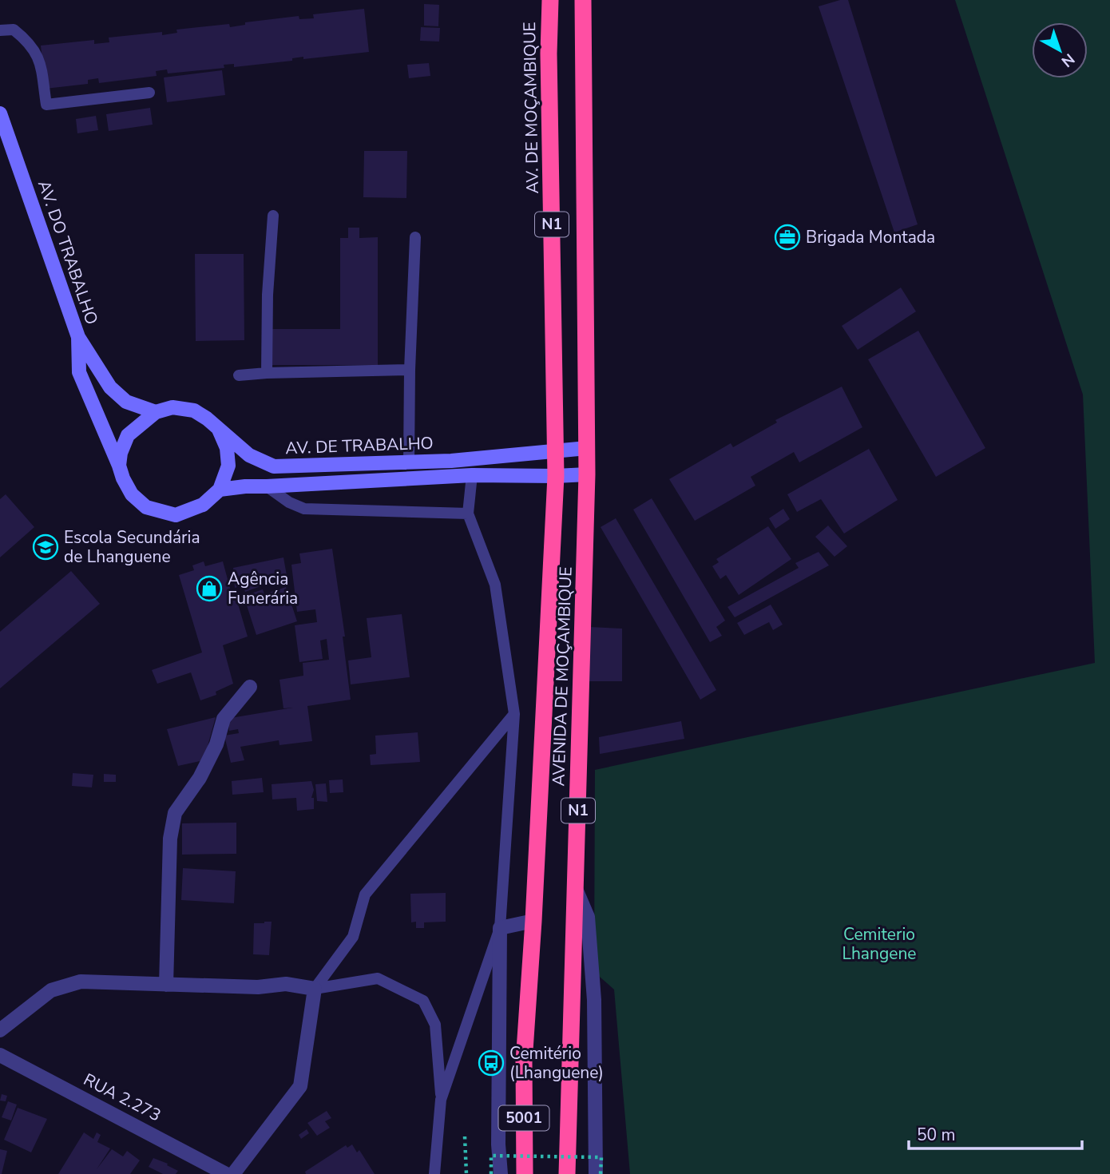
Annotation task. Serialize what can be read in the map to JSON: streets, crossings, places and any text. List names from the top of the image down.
{
  "streets": {
    "highway": [
      "AV. DE MOÇAMBIQUE",
      "N1",
      "AVENIDA DE MOÇAMBIQUE",
      "5001"
    ],
    "main road": ["AV. DO TRABALHO", "AV. DE TRABALHO"],
    "street": ["RUA 2.273"]
  },
  "crossings": [
    ["AV. DE MOÇAMBIQUE", "AV. DE TRABALHO"],
    ["AV. DE MOÇAMBIQUE", "AVENIDA DE MOÇAMBIQUE"],
    ["N1", "AV. DE TRABALHO"],
    ["N1", "AVENIDA DE MOÇAMBIQUE"],
    ["AV. DO TRABALHO", "AV. DE TRABALHO"],
    ["AV. DE TRABALHO", "AVENIDA DE MOÇAMBIQUE"],
    ["AVENIDA DE MOÇAMBIQUE", "5001"]
  ],
  "parks": ["Cemiterio Lhangene"],
  "places": {
    "office": ["Brigada Montada"],
    "school or university": ["Escola Secundária de Lhanguene"],
    "shop": ["Agência Funerária"],
    "bus stop": ["Cemitério (Lhanguene)"]
  },
  "scale_bar": "50 m",
  "north": "bottom right"
}
